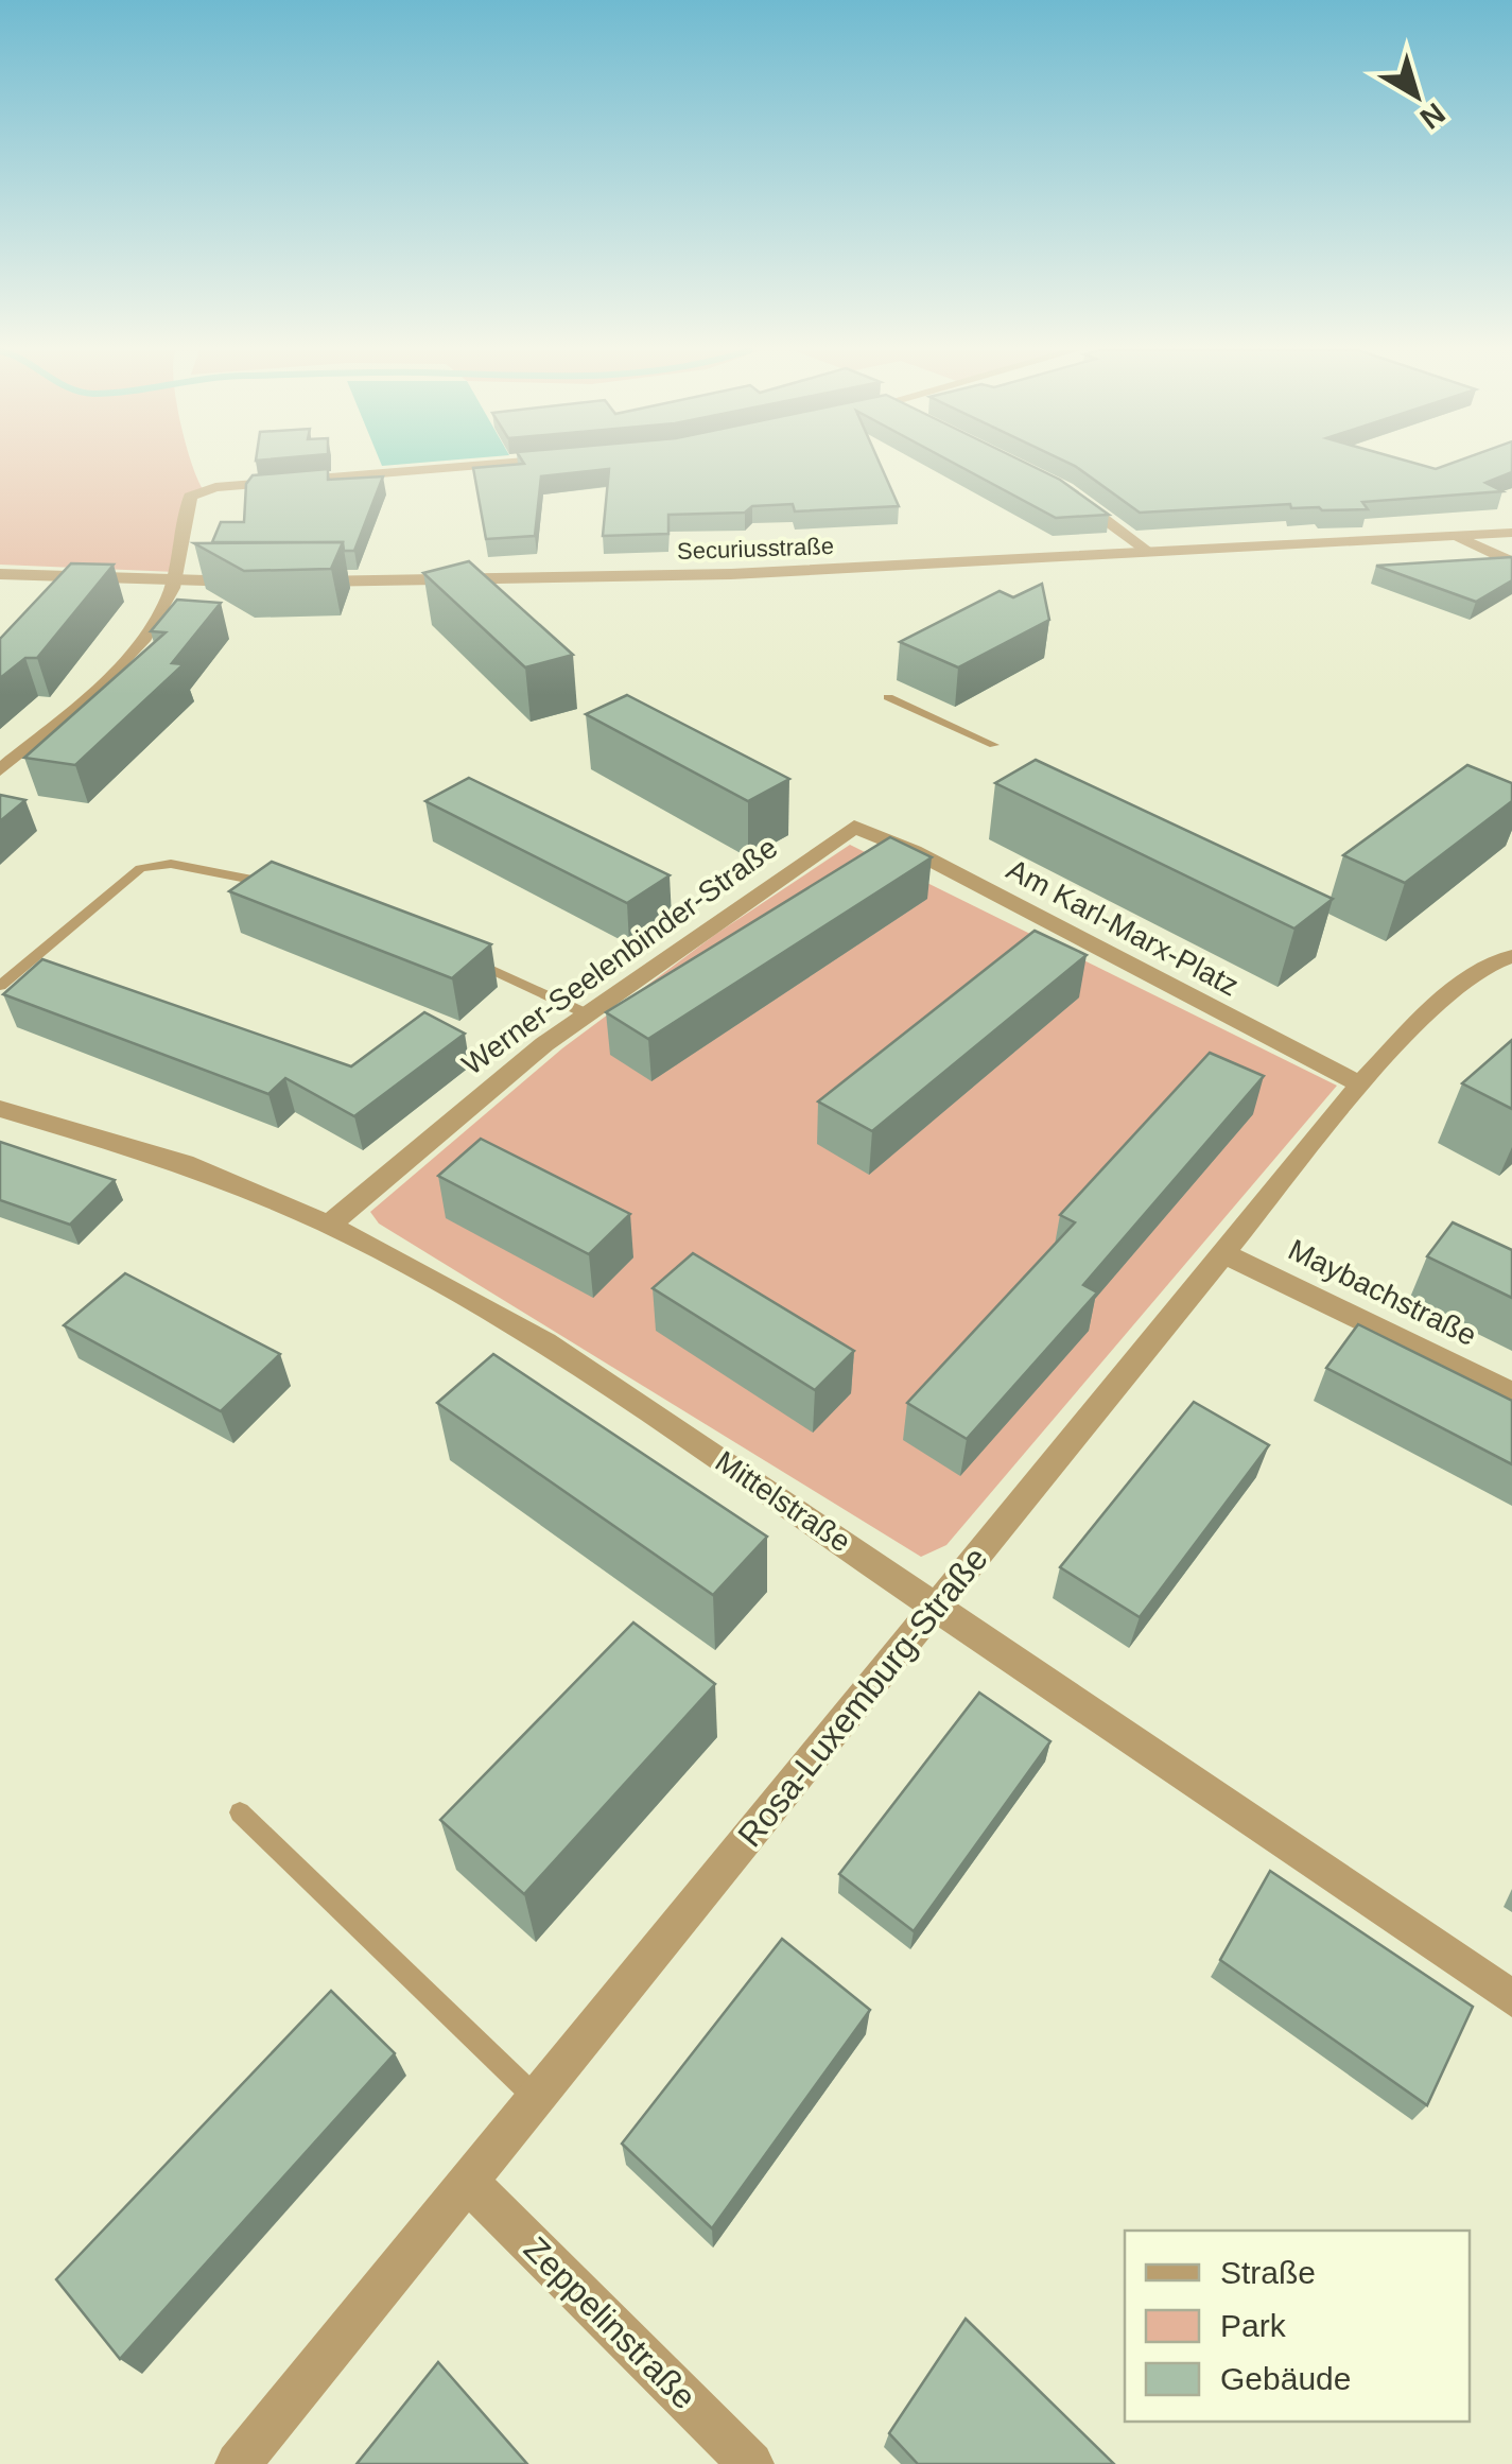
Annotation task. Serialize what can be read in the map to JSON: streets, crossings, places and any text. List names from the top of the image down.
{
  "streets": {
    "street": [
      "Securiusstraße",
      "Am Karl-Marx-Platz",
      "Werner-Seelenbinder-Straße",
      "Maybachstraße",
      "Mittelstraße",
      "Rosa-Luxemburg-Straße",
      "Zeppelinstraße"
    ]
  },
  "crossings": [
    ["Am Karl-Marx-Platz", "Werner-Seelenbinder-Straße"],
    ["Am Karl-Marx-Platz", "Rosa-Luxemburg-Straße"],
    ["Werner-Seelenbinder-Straße", "Mittelstraße"],
    ["Maybachstraße", "Rosa-Luxemburg-Straße"],
    ["Mittelstraße", "Rosa-Luxemburg-Straße"],
    ["Rosa-Luxemburg-Straße", "Zeppelinstraße"]
  ],
  "legend": ["Straße", "Park", "Gebäude"],
  "north": "bottom right"
}
